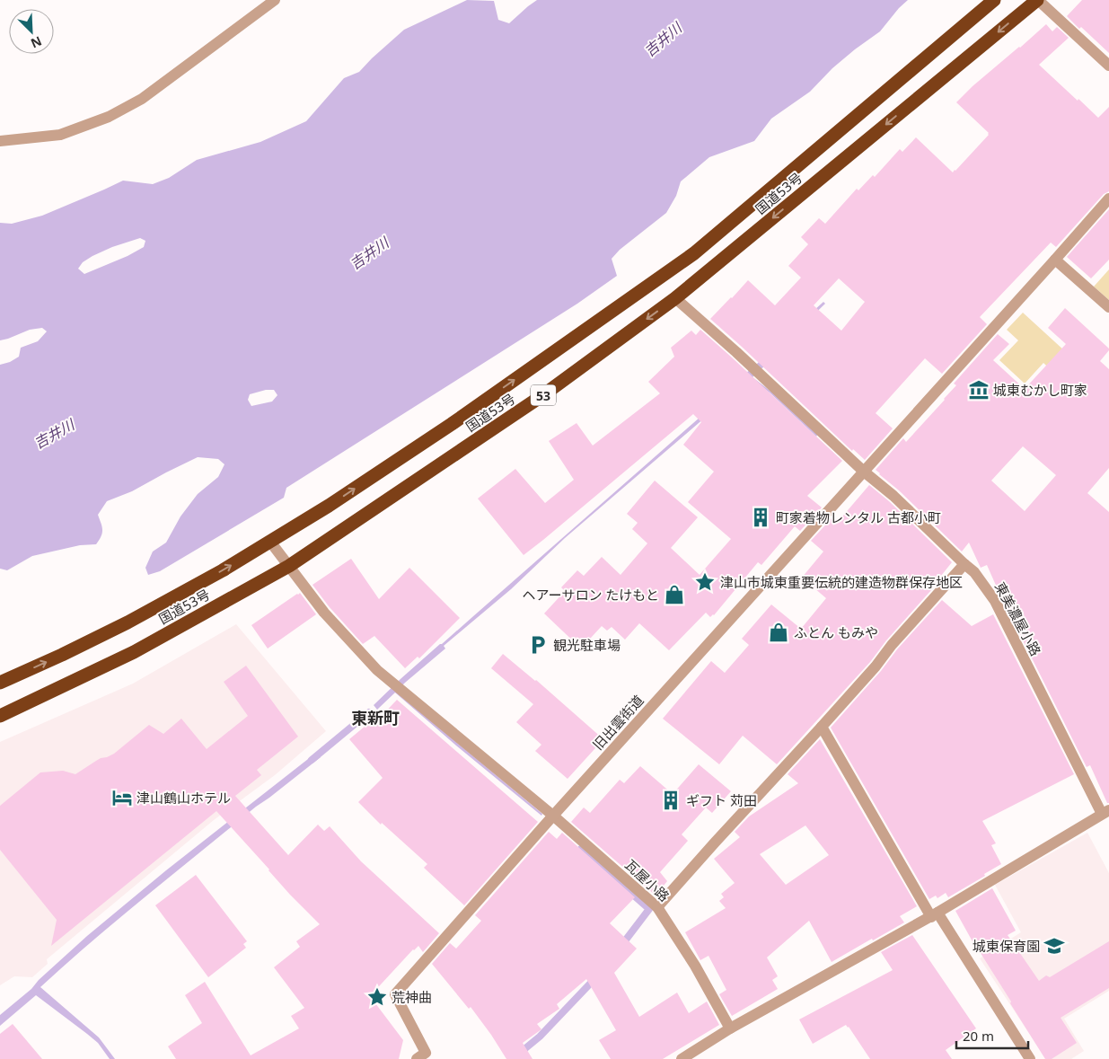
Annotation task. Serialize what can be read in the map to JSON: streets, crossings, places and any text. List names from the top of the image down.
{
  "streets": {
    "highway": ["国道53号", "53"],
    "street": ["東美濃屋小路", "旧出雲街道", "瓦屋小路"]
  },
  "crossings": [
    ["国道53号", "東美濃屋小路"],
    ["国道53号", "瓦屋小路"],
    ["東美濃屋小路", "旧出雲街道"],
    ["旧出雲街道", "瓦屋小路"]
  ],
  "districts": ["東新町"],
  "water": ["吉井川"],
  "places": {
    "museum": ["城東むかし町家"],
    "building": ["町家着物レンタル 古都小町", "ギフト 苅田"],
    "place": ["津山市城東重要伝統的建造物群保存地区", "荒神曲"],
    "shop": ["ヘアーサロン たけもと", "ふとん もみや"],
    "parking": ["観光駐車場"],
    "hotel": ["津山鶴山ホテル"],
    "school or university": ["城東保育園"]
  },
  "scale_bar": "20 m",
  "north": "bottom right"
}
